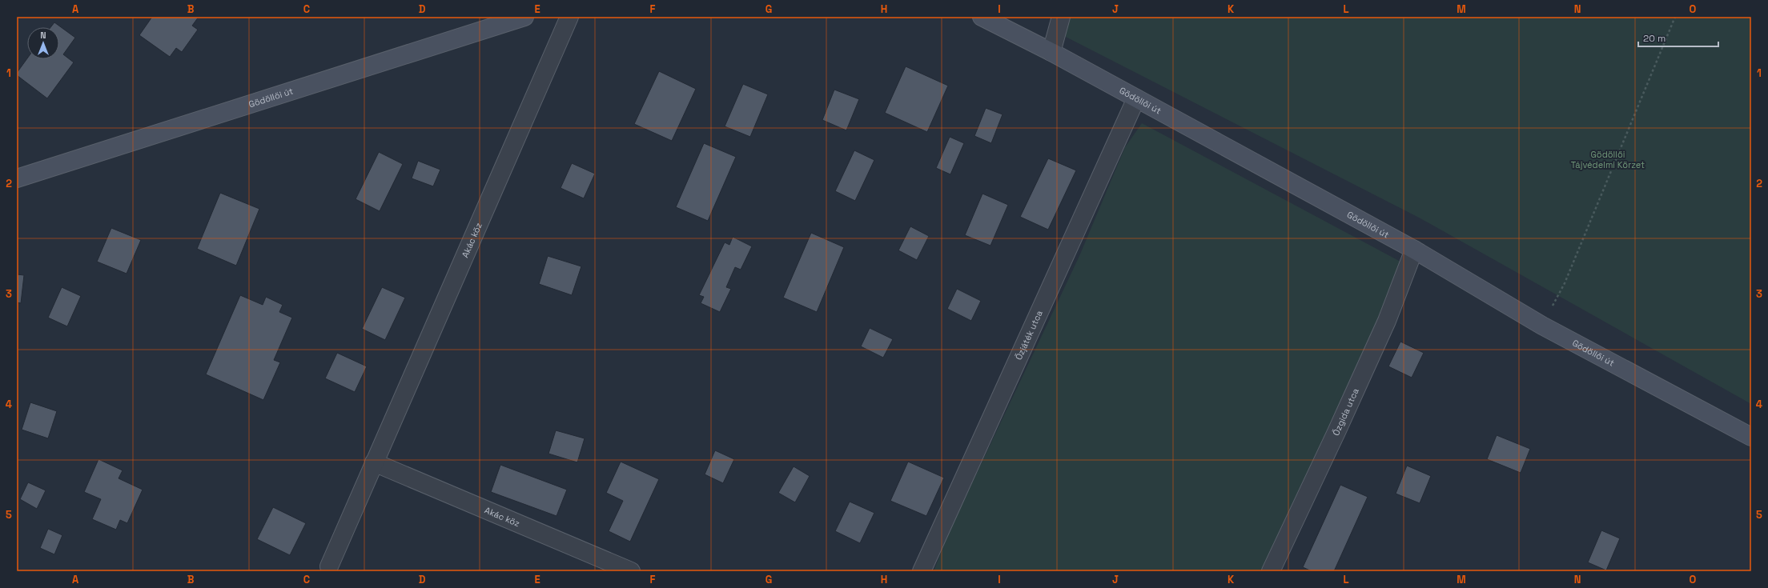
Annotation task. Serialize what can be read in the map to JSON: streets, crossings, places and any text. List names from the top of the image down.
{
  "streets": {
    "main road": ["Gödöllői út"],
    "street": ["Akác köz", "Őzjáték utca", "Őzgida utca"]
  },
  "crossings": [
    ["Gödöllői út", "Őzjáték utca"],
    ["Gödöllői út", "Őzgida utca"]
  ],
  "parks": ["Gödöllői Tájvédelmi Körzet"],
  "scale_bar": "20 m",
  "north": "top",
  "grid": {
    "columns": [
      "A",
      "B",
      "C",
      "D",
      "E",
      "F",
      "G",
      "H",
      "I",
      "J",
      "K",
      "L",
      "M",
      "N",
      "O"
    ],
    "rows": [
      "1",
      "2",
      "3",
      "4",
      "5"
    ]
  }
}
